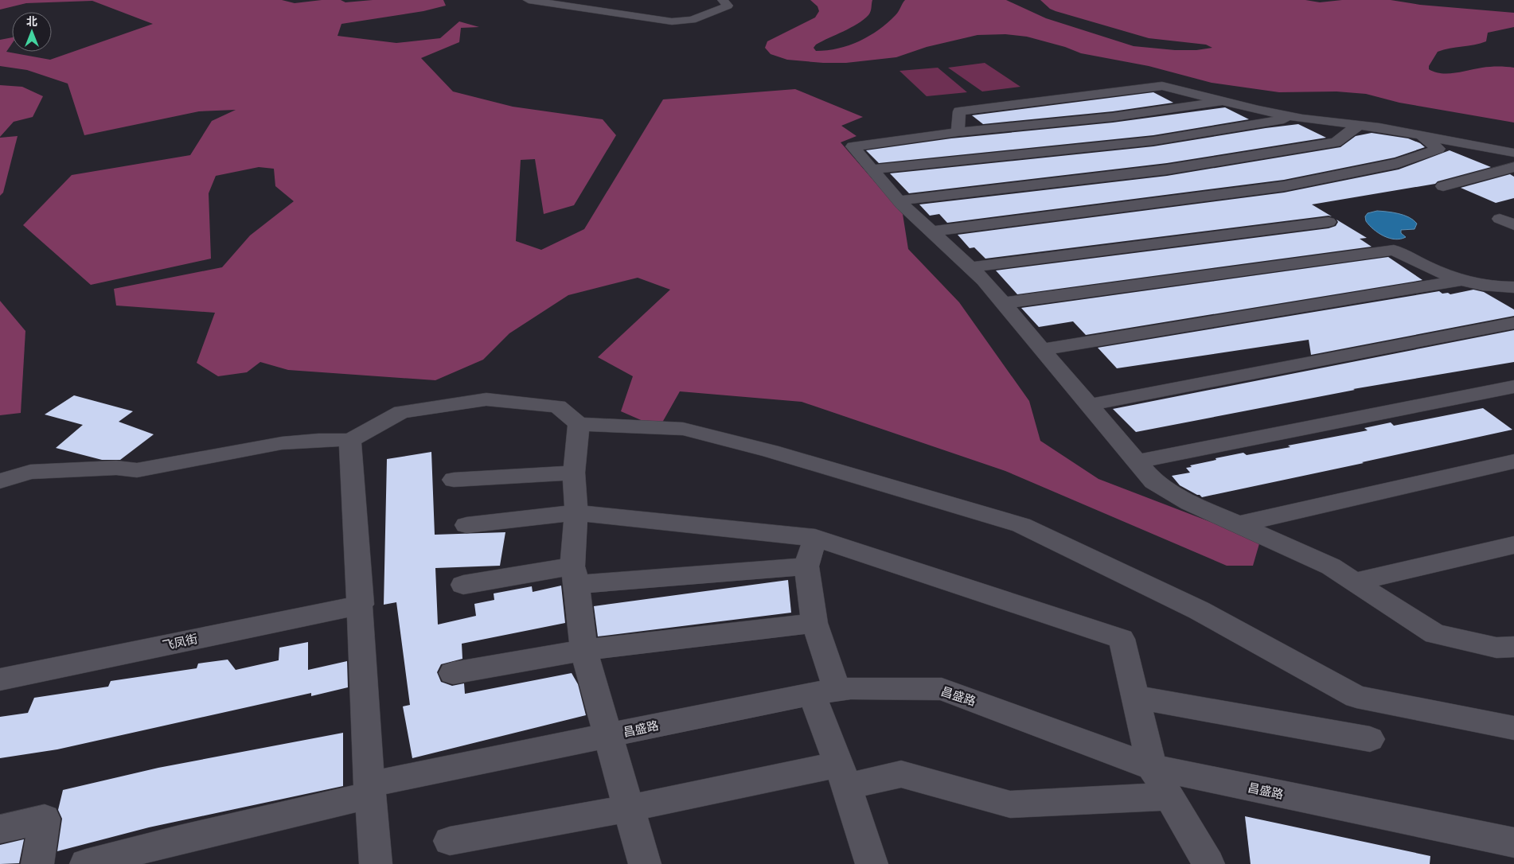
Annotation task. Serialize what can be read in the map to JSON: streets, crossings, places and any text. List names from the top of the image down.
{
  "streets": {
    "street": ["飞凤街", "昌盛路"]
  },
  "north": "top"
}
